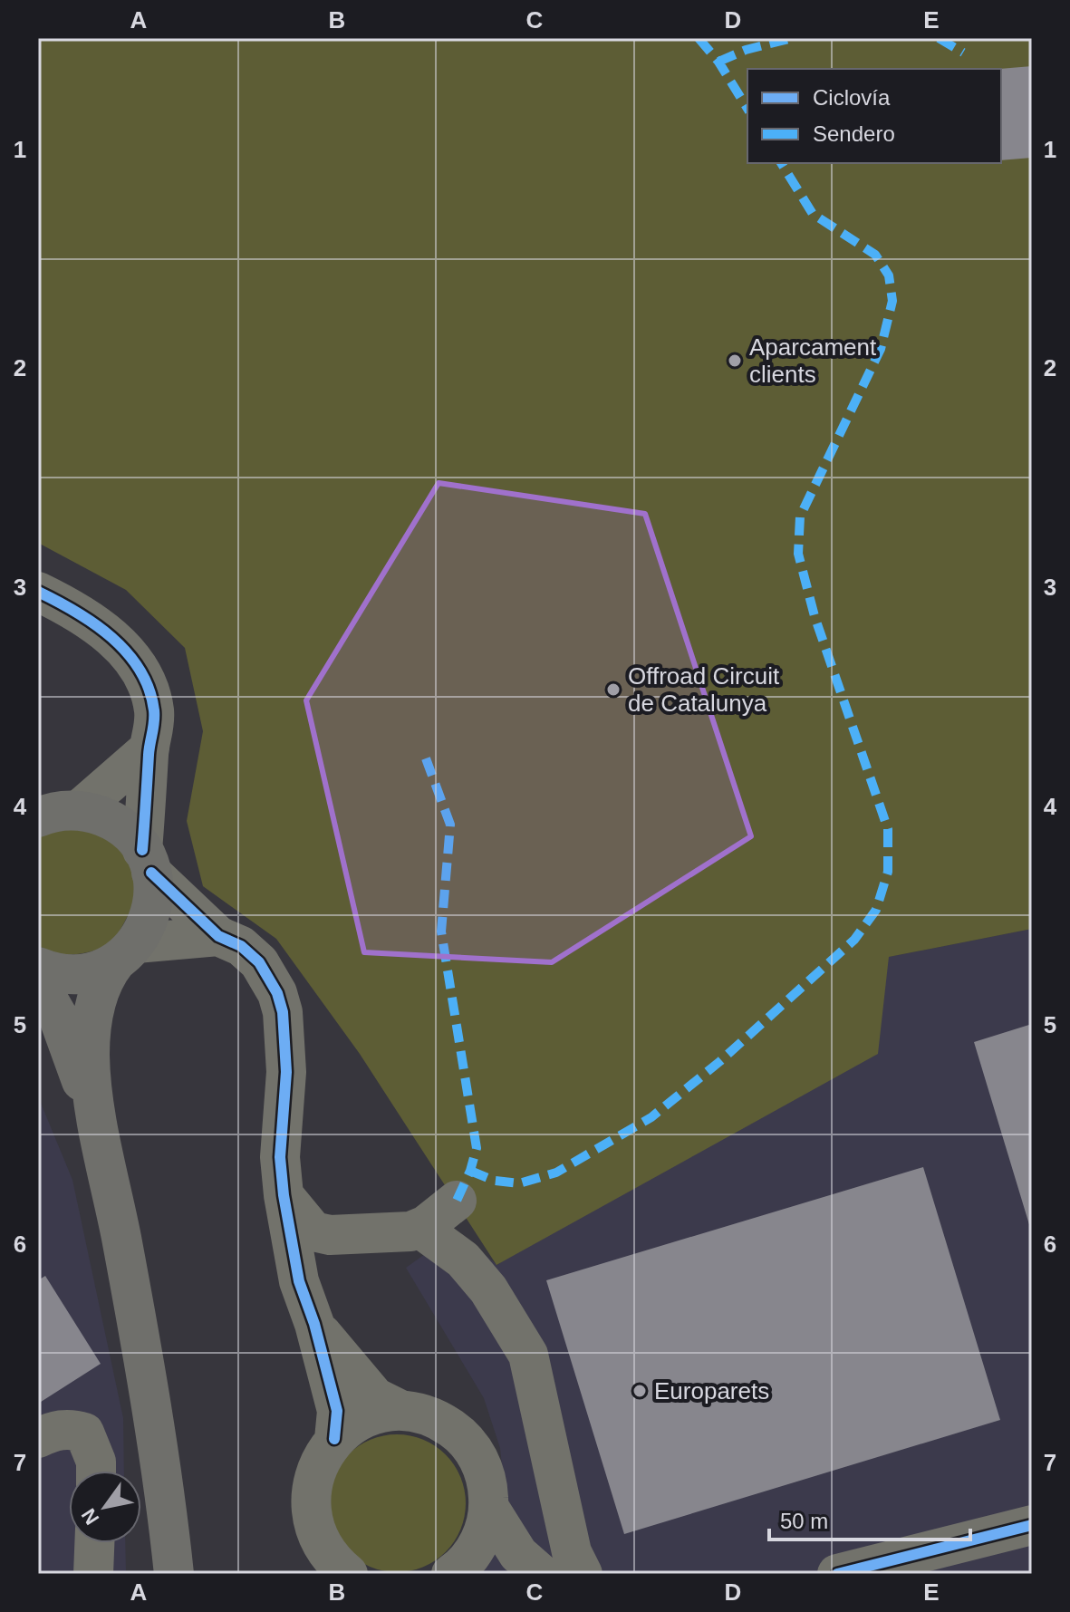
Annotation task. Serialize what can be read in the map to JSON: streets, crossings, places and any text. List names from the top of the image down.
{
  "places": ["Aparcament clients", "Offroad Circuit de Catalunya", "Europarets"],
  "legend": ["Ciclovía", "Sendero"],
  "scale_bar": "50 m",
  "north": "bottom left",
  "grid": {
    "columns": [
      "A",
      "B",
      "C",
      "D",
      "E"
    ],
    "rows": [
      "1",
      "2",
      "3",
      "4",
      "5",
      "6",
      "7"
    ]
  }
}
